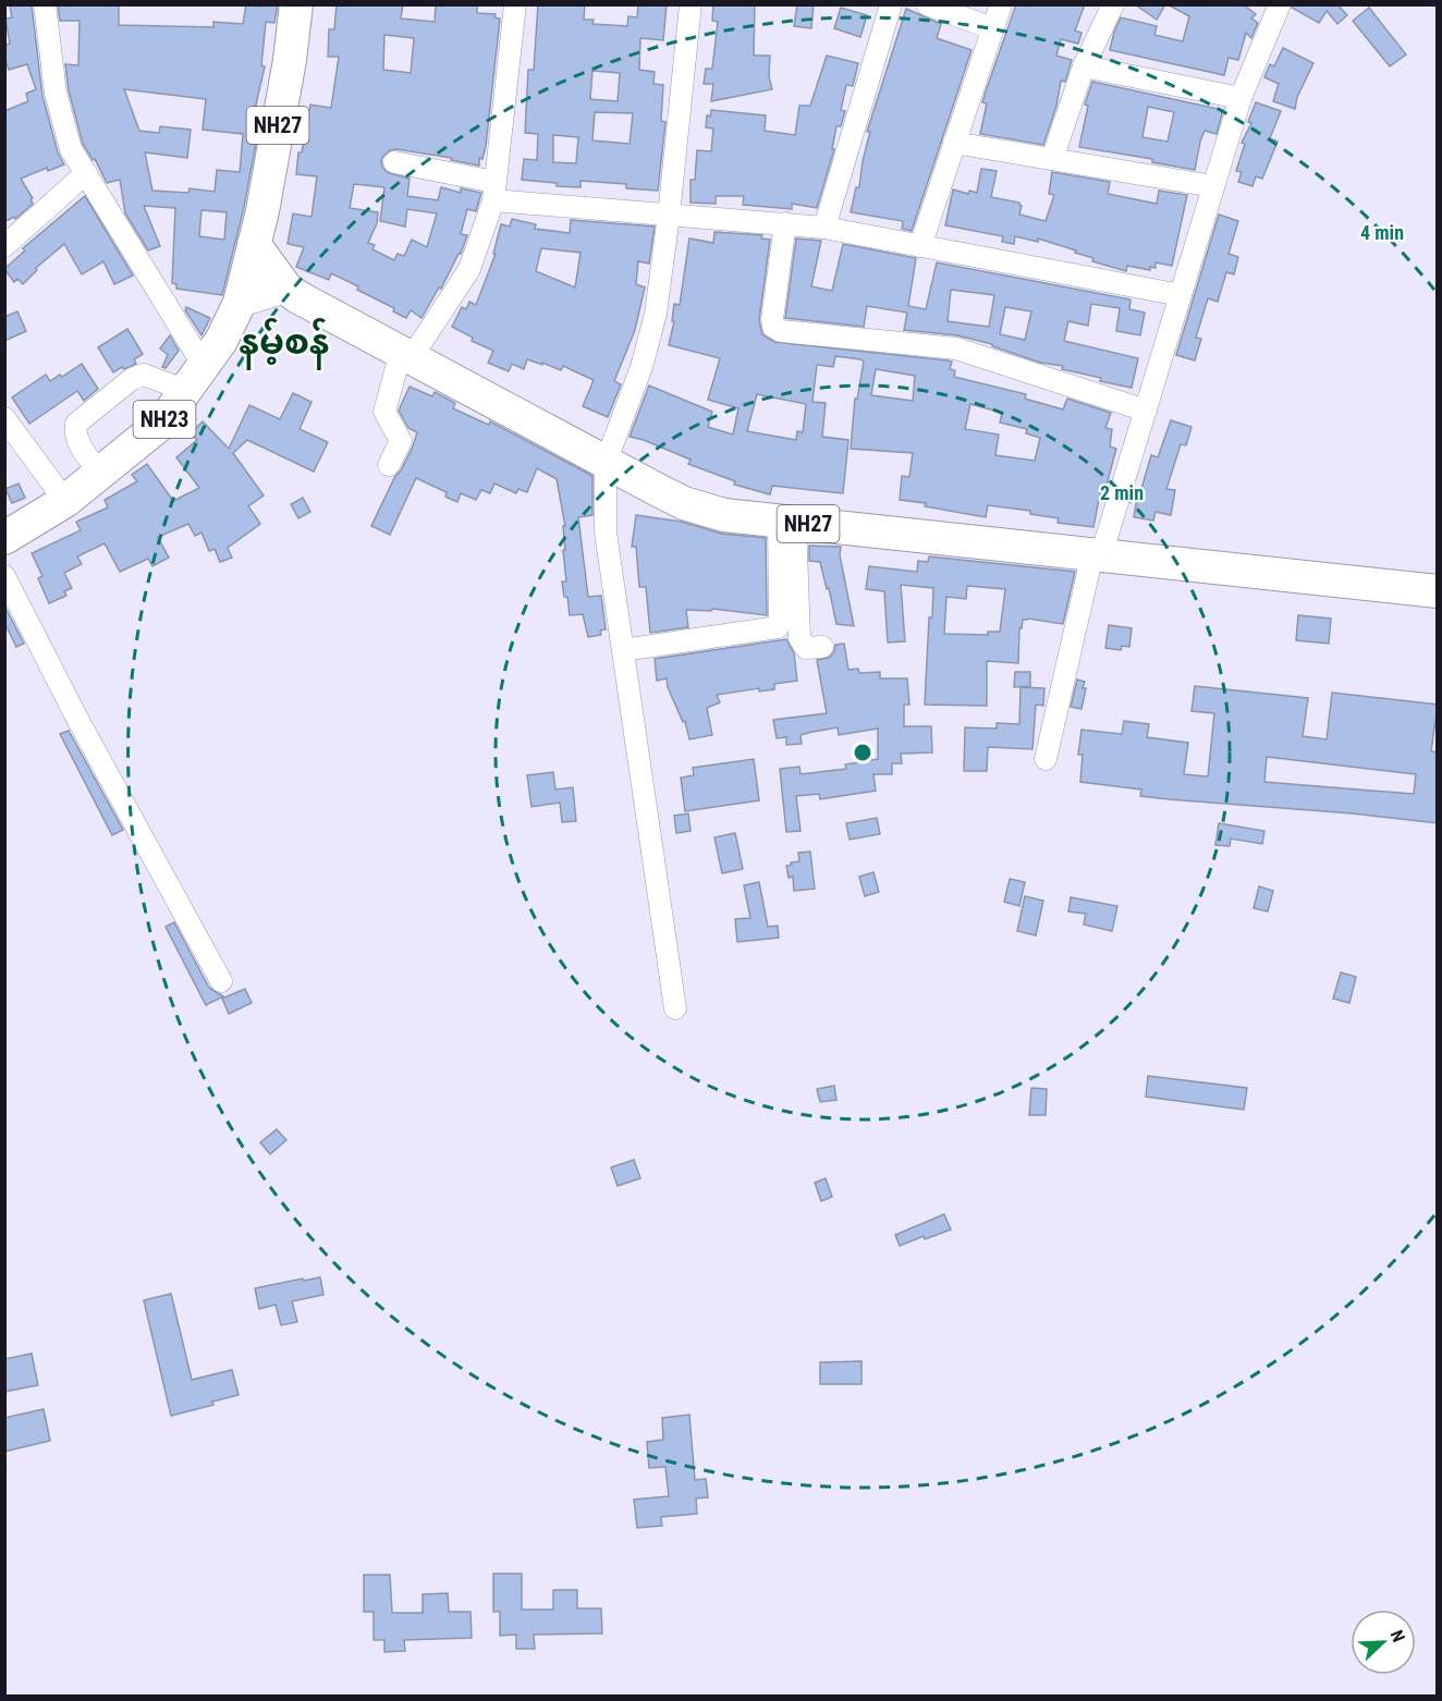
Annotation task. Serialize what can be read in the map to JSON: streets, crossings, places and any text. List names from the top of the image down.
{
  "streets": {
    "highway": ["NH27", "NH23"]
  },
  "crossings": [
    ["NH27", "NH23"]
  ],
  "districts": ["နမ့်စန်"],
  "north": "top right",
  "rings": ["4 min", "2 min"]
}
